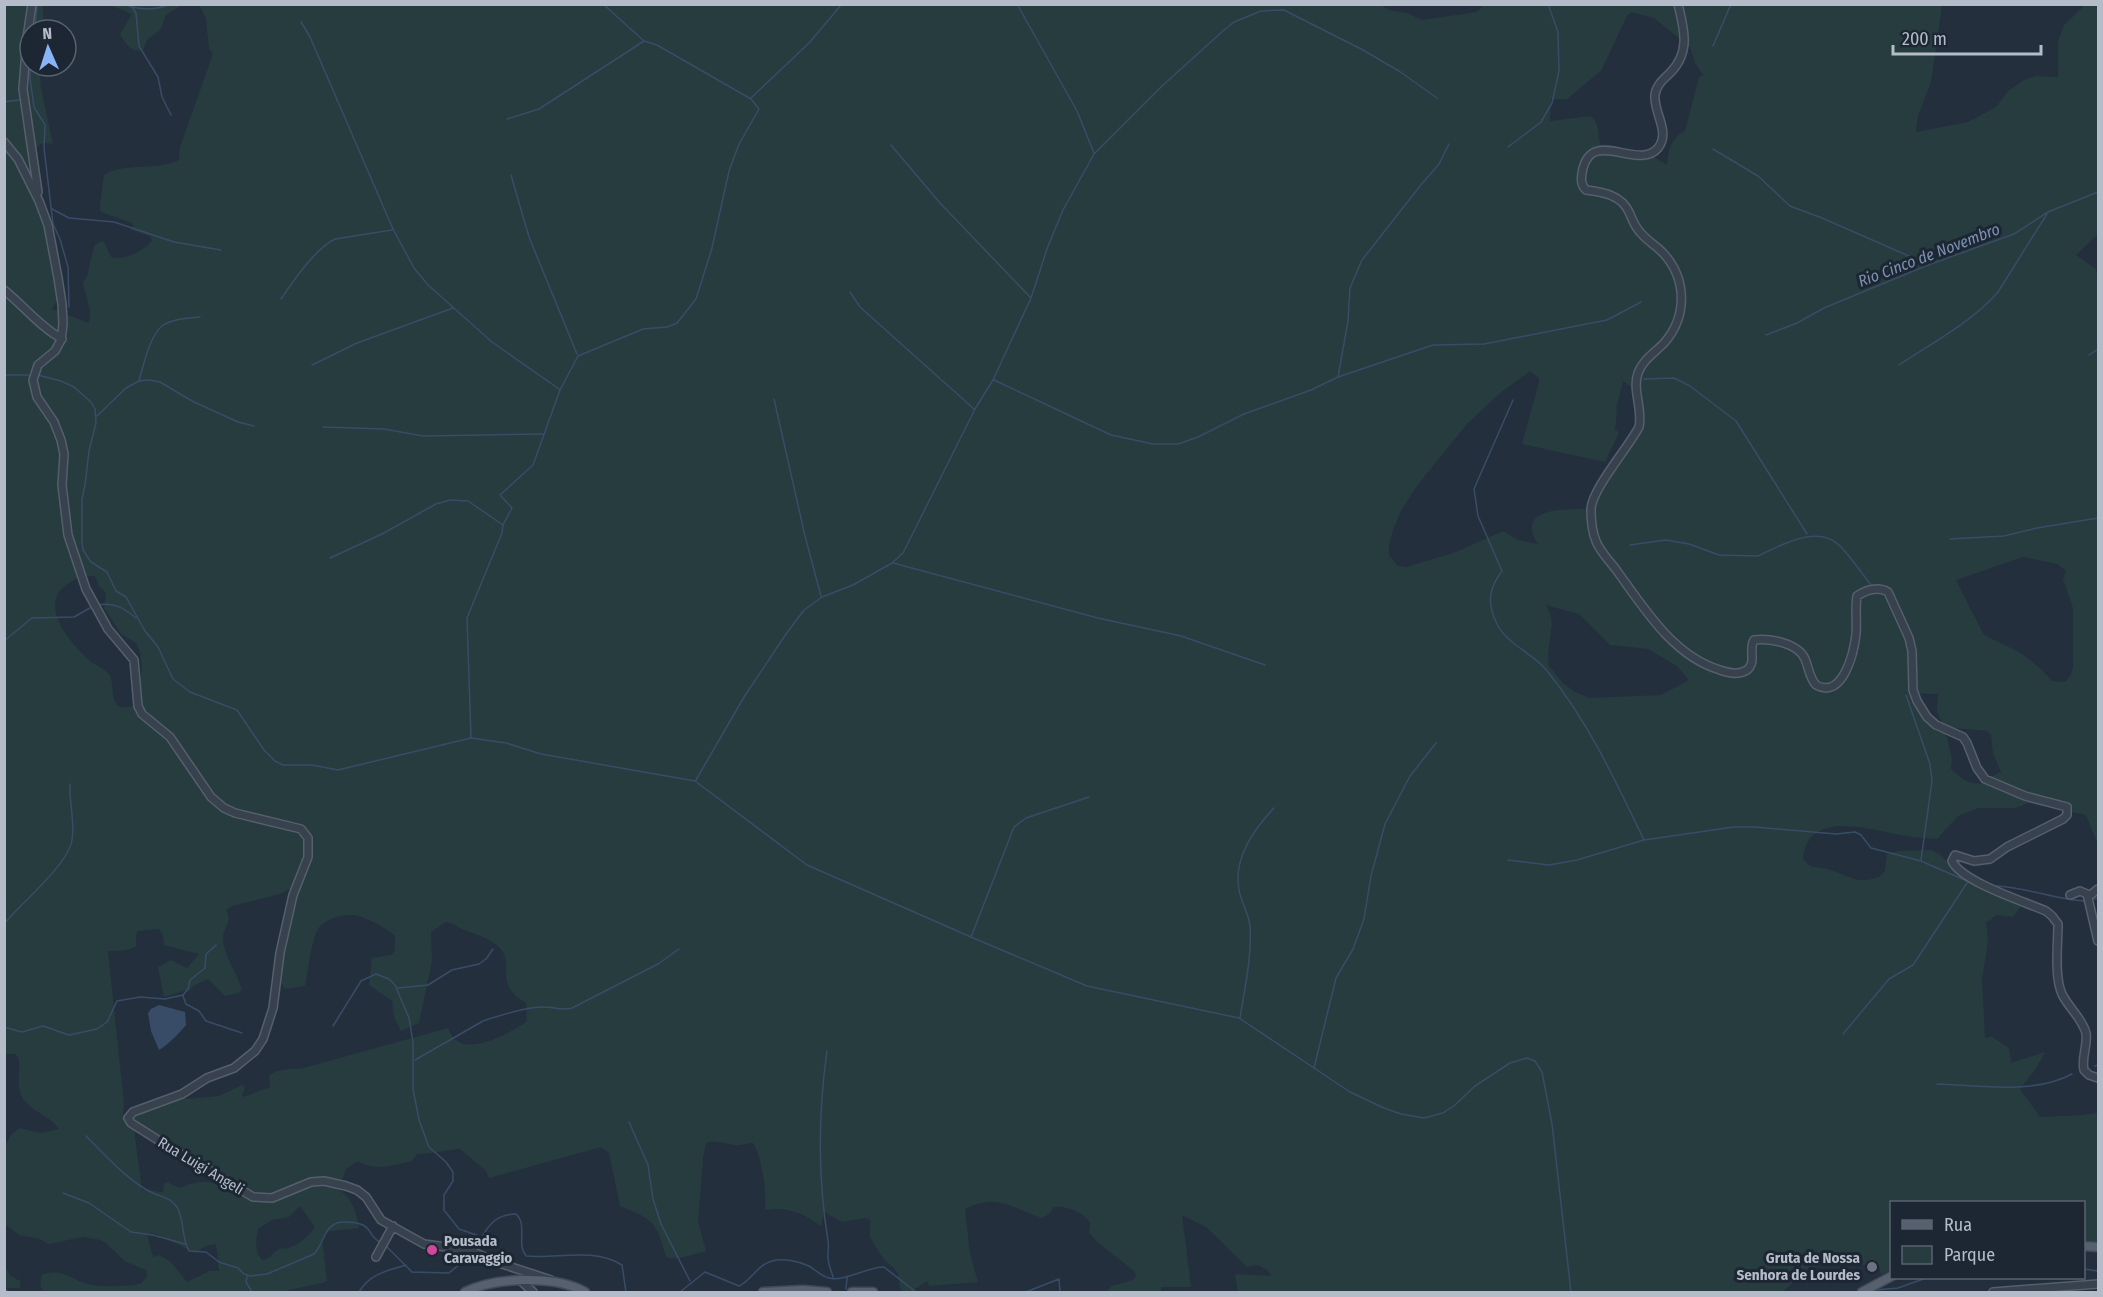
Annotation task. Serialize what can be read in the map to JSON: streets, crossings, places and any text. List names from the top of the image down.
{
  "streets": {
    "street": ["Rua Luigi Angeli"]
  },
  "water": ["Rio Cinco de Novembro"],
  "places": ["Pousada Caravaggio", "Gruta de Nossa Senhora de Lourdes"],
  "legend": ["Rua", "Parque"],
  "scale_bar": "200 m",
  "north": "top"
}
